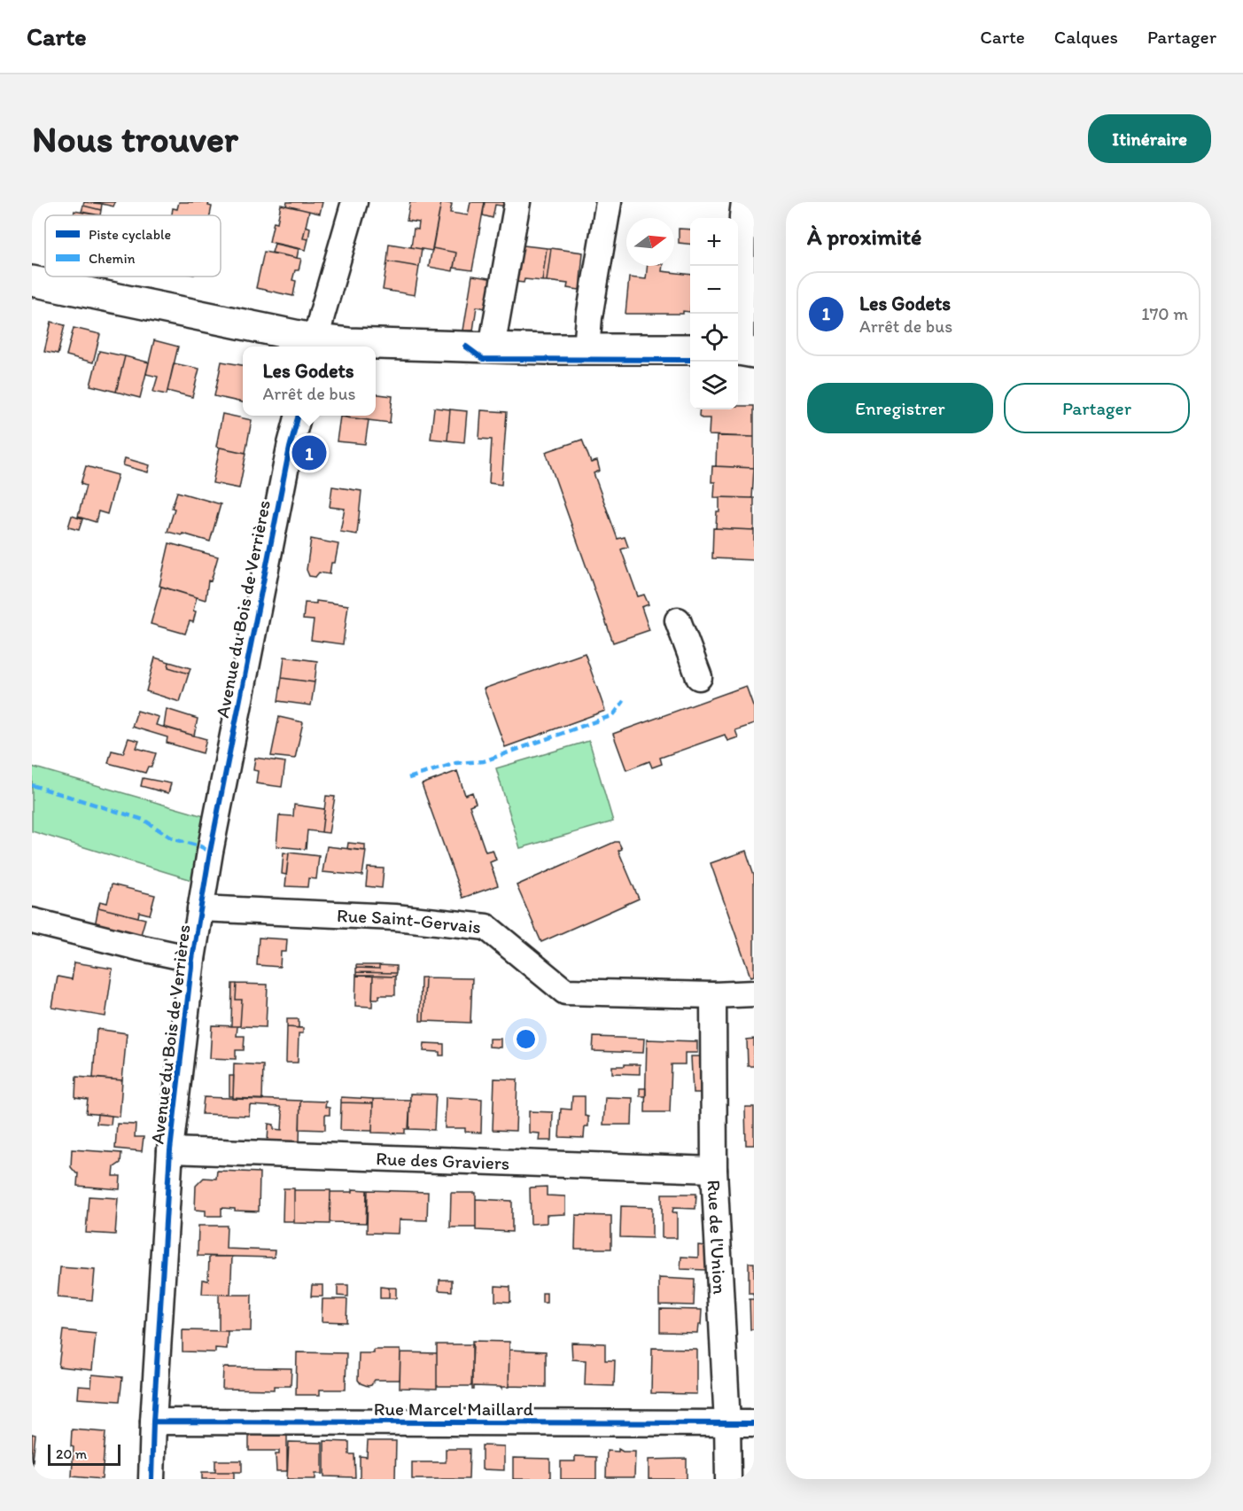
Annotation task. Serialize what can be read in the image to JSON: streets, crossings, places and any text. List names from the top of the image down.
{
  "streets": {
    "street": [
      "Avenue du Bois de Verrières",
      "Rue Saint-Gervais",
      "Rue des Graviers",
      "Rue de l'Union",
      "Rue Marcel Maillard"
    ]
  },
  "crossings": [
    ["Avenue du Bois de Verrières", "Rue Saint-Gervais"],
    ["Avenue du Bois de Verrières", "Rue des Graviers"],
    ["Avenue du Bois de Verrières", "Rue Marcel Maillard"],
    ["Rue Saint-Gervais", "Rue de l'Union"],
    ["Rue des Graviers", "Rue de l'Union"],
    ["Rue de l'Union", "Rue Marcel Maillard"]
  ],
  "legend": ["Piste cyclable", "Chemin"],
  "scale_bar": "20 m",
  "north": "right",
  "page": {
    "header": "Carte",
    "nav": ["Carte", "Calques", "Partager"],
    "buttons": [
      "Itinéraire",
      ["Enregistrer", "Partager"]
    ],
    "title": "Nous trouver",
    "heading": "À proximité",
    "map_buttons": ["+", "−"],
    "list": [
      {
        "mark": "1",
        "name": "Les Godets",
        "note": "Arrêt de bus",
        "value": "170 m"
      }
    ],
    "popup": ["Les Godets", "Arrêt de bus"],
    "pins": "1",
    "scale": "20 m"
  }
}
